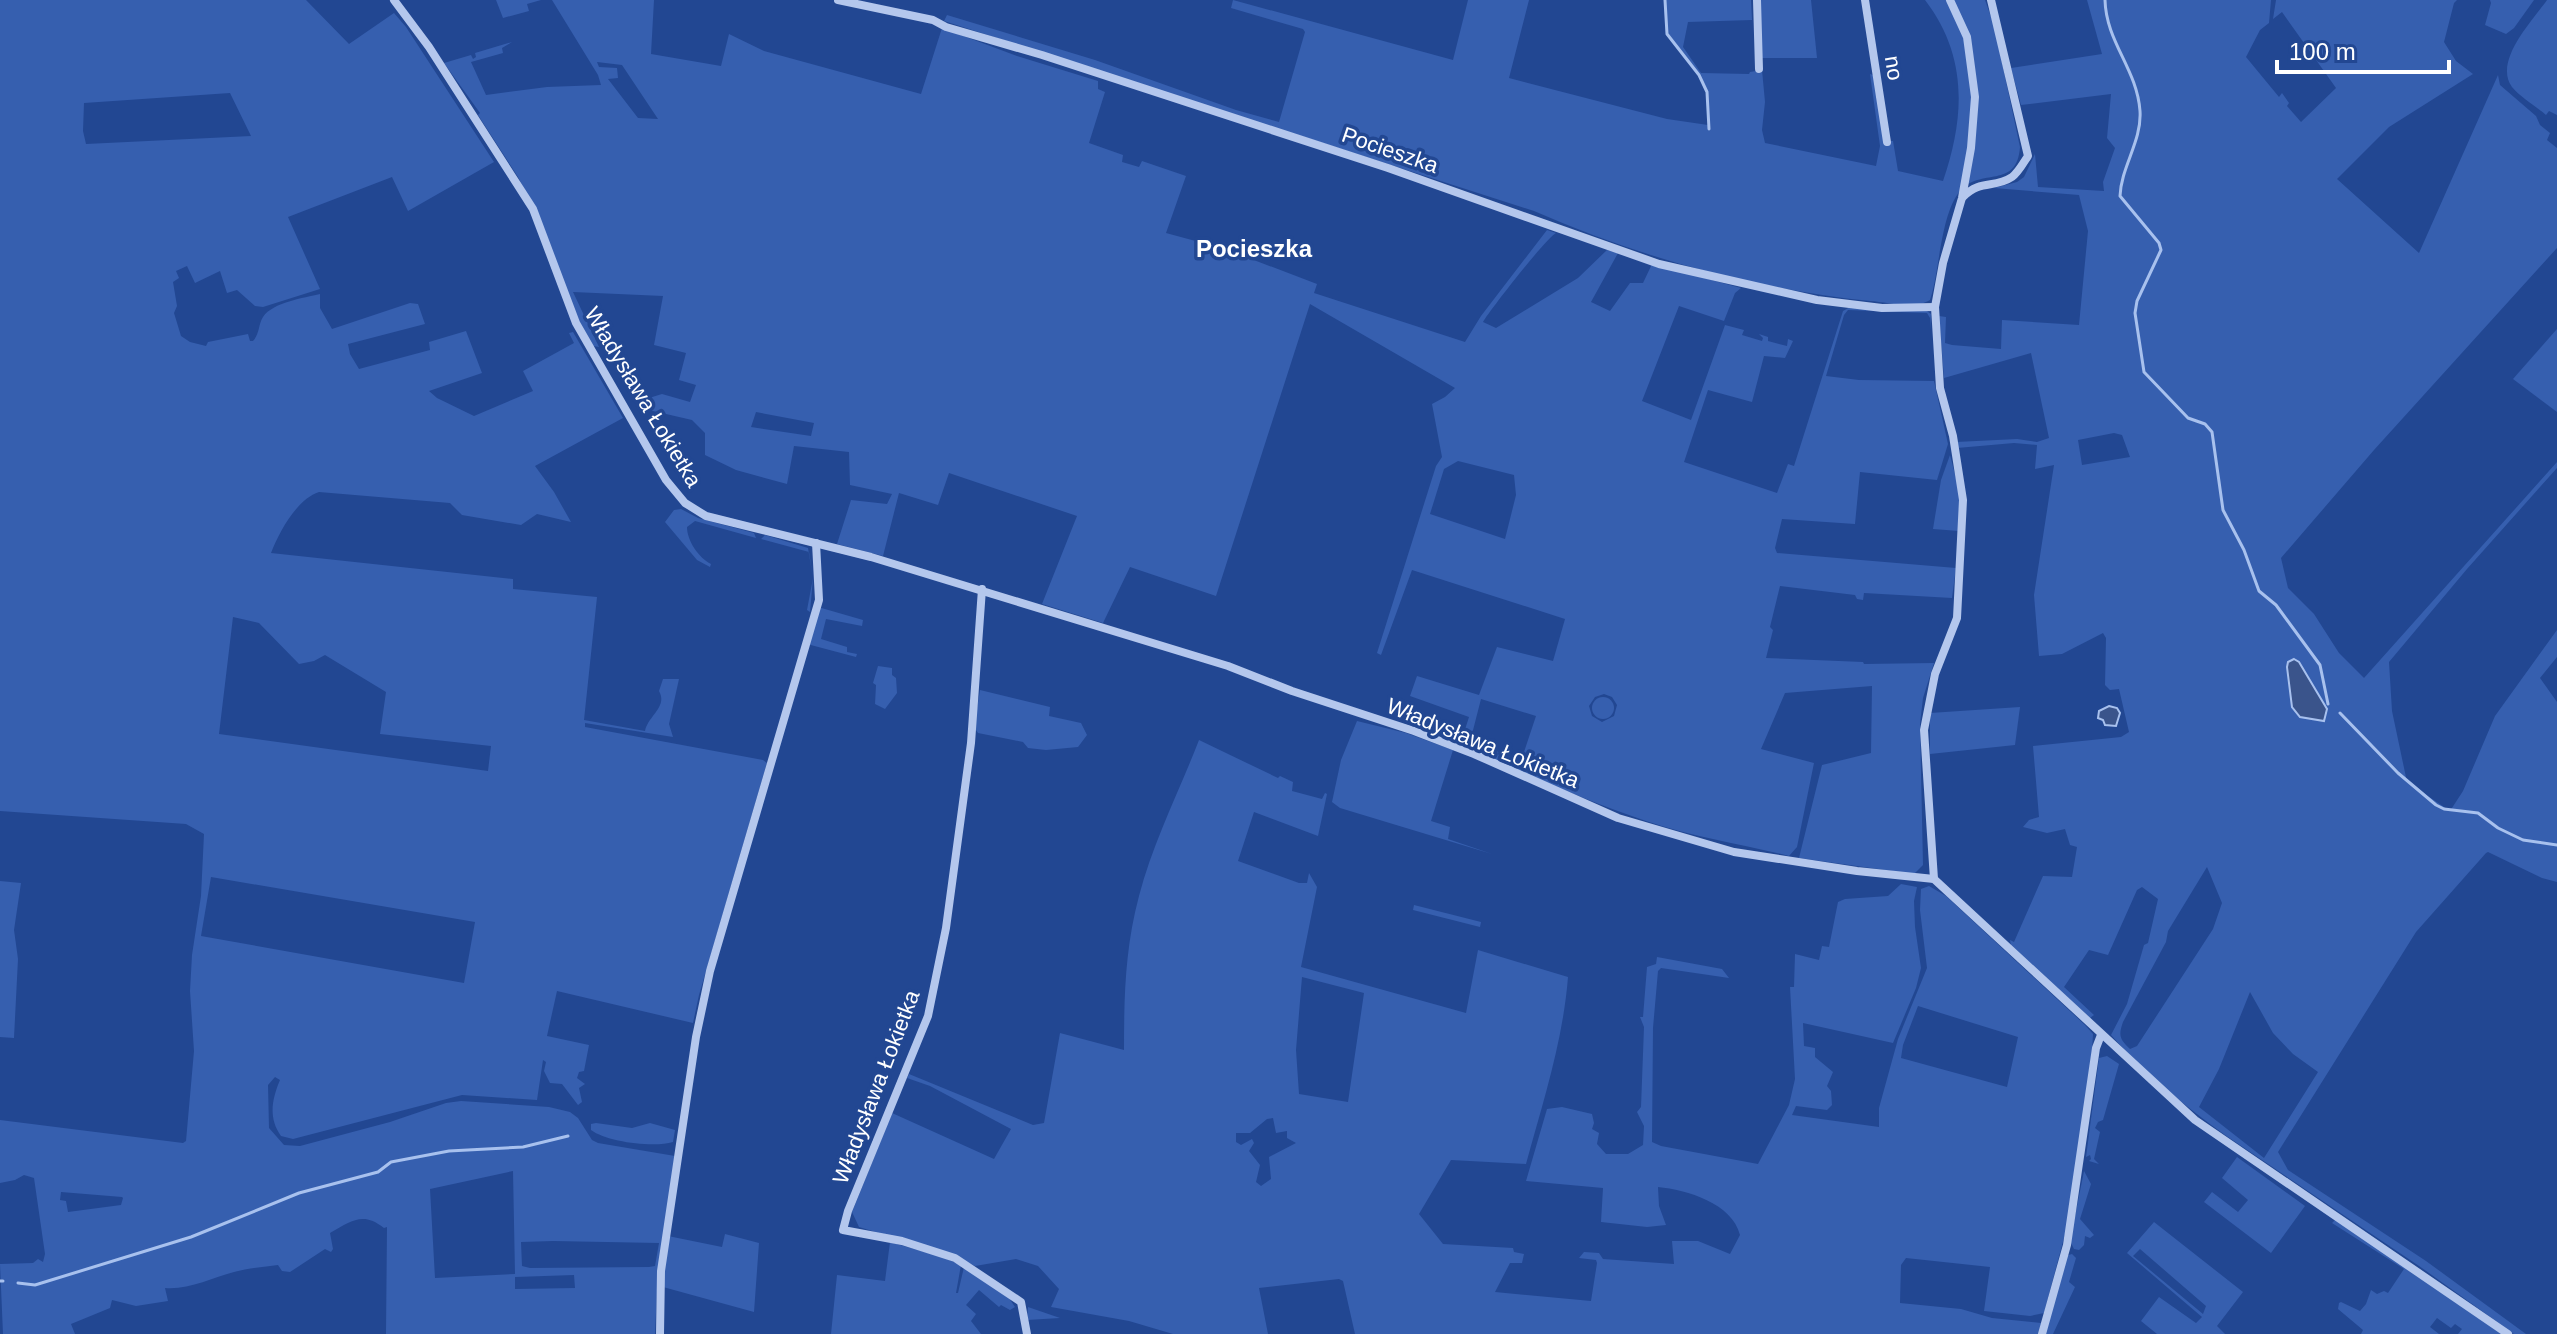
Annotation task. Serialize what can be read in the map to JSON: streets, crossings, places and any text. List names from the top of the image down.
{
  "streets": {
    "street": ["no", "Pocieszka", "Władysława Łokietka"]
  },
  "districts": ["Pocieszka"],
  "scale_bar": "100 m"
}
